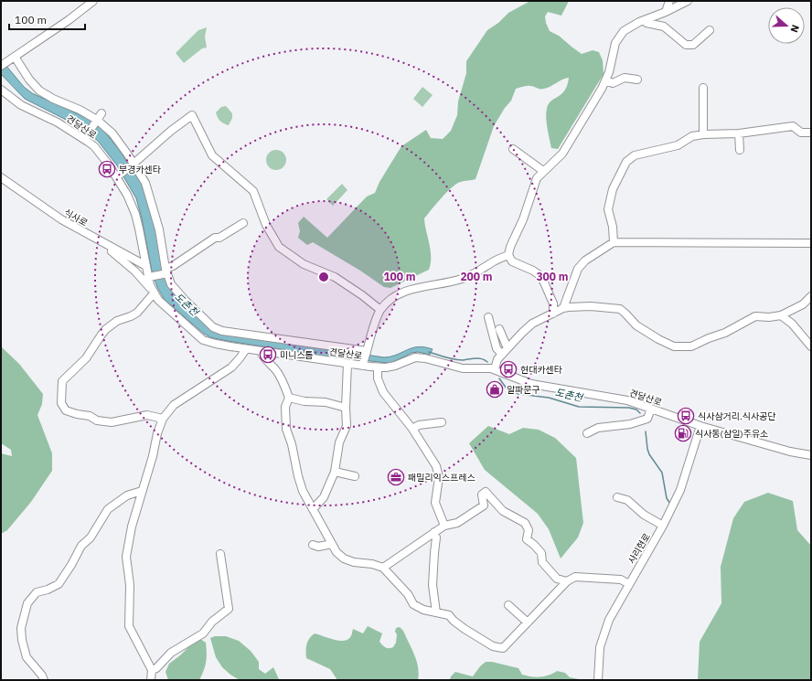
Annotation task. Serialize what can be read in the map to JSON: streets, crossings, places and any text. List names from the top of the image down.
{
  "streets": {
    "street": ["견달산로", "식사로", "사리현로"]
  },
  "crossings": [
    ["견달산로", "식사로"],
    ["견달산로", "사리현로"]
  ],
  "water": ["도촌천"],
  "places": {
    "bus stop": [
      "부경카센타",
      "미니스톱",
      "현대카센타",
      "식사삼거리.식사공단"
    ],
    "shop": ["알파문구"],
    "fuel station": ["식사동(삼일)주유소"],
    "office": ["패밀리익스프레스"]
  },
  "scale_bar": "100 m",
  "north": "right",
  "rings": ["100 m", "200 m", "300 m"]
}
